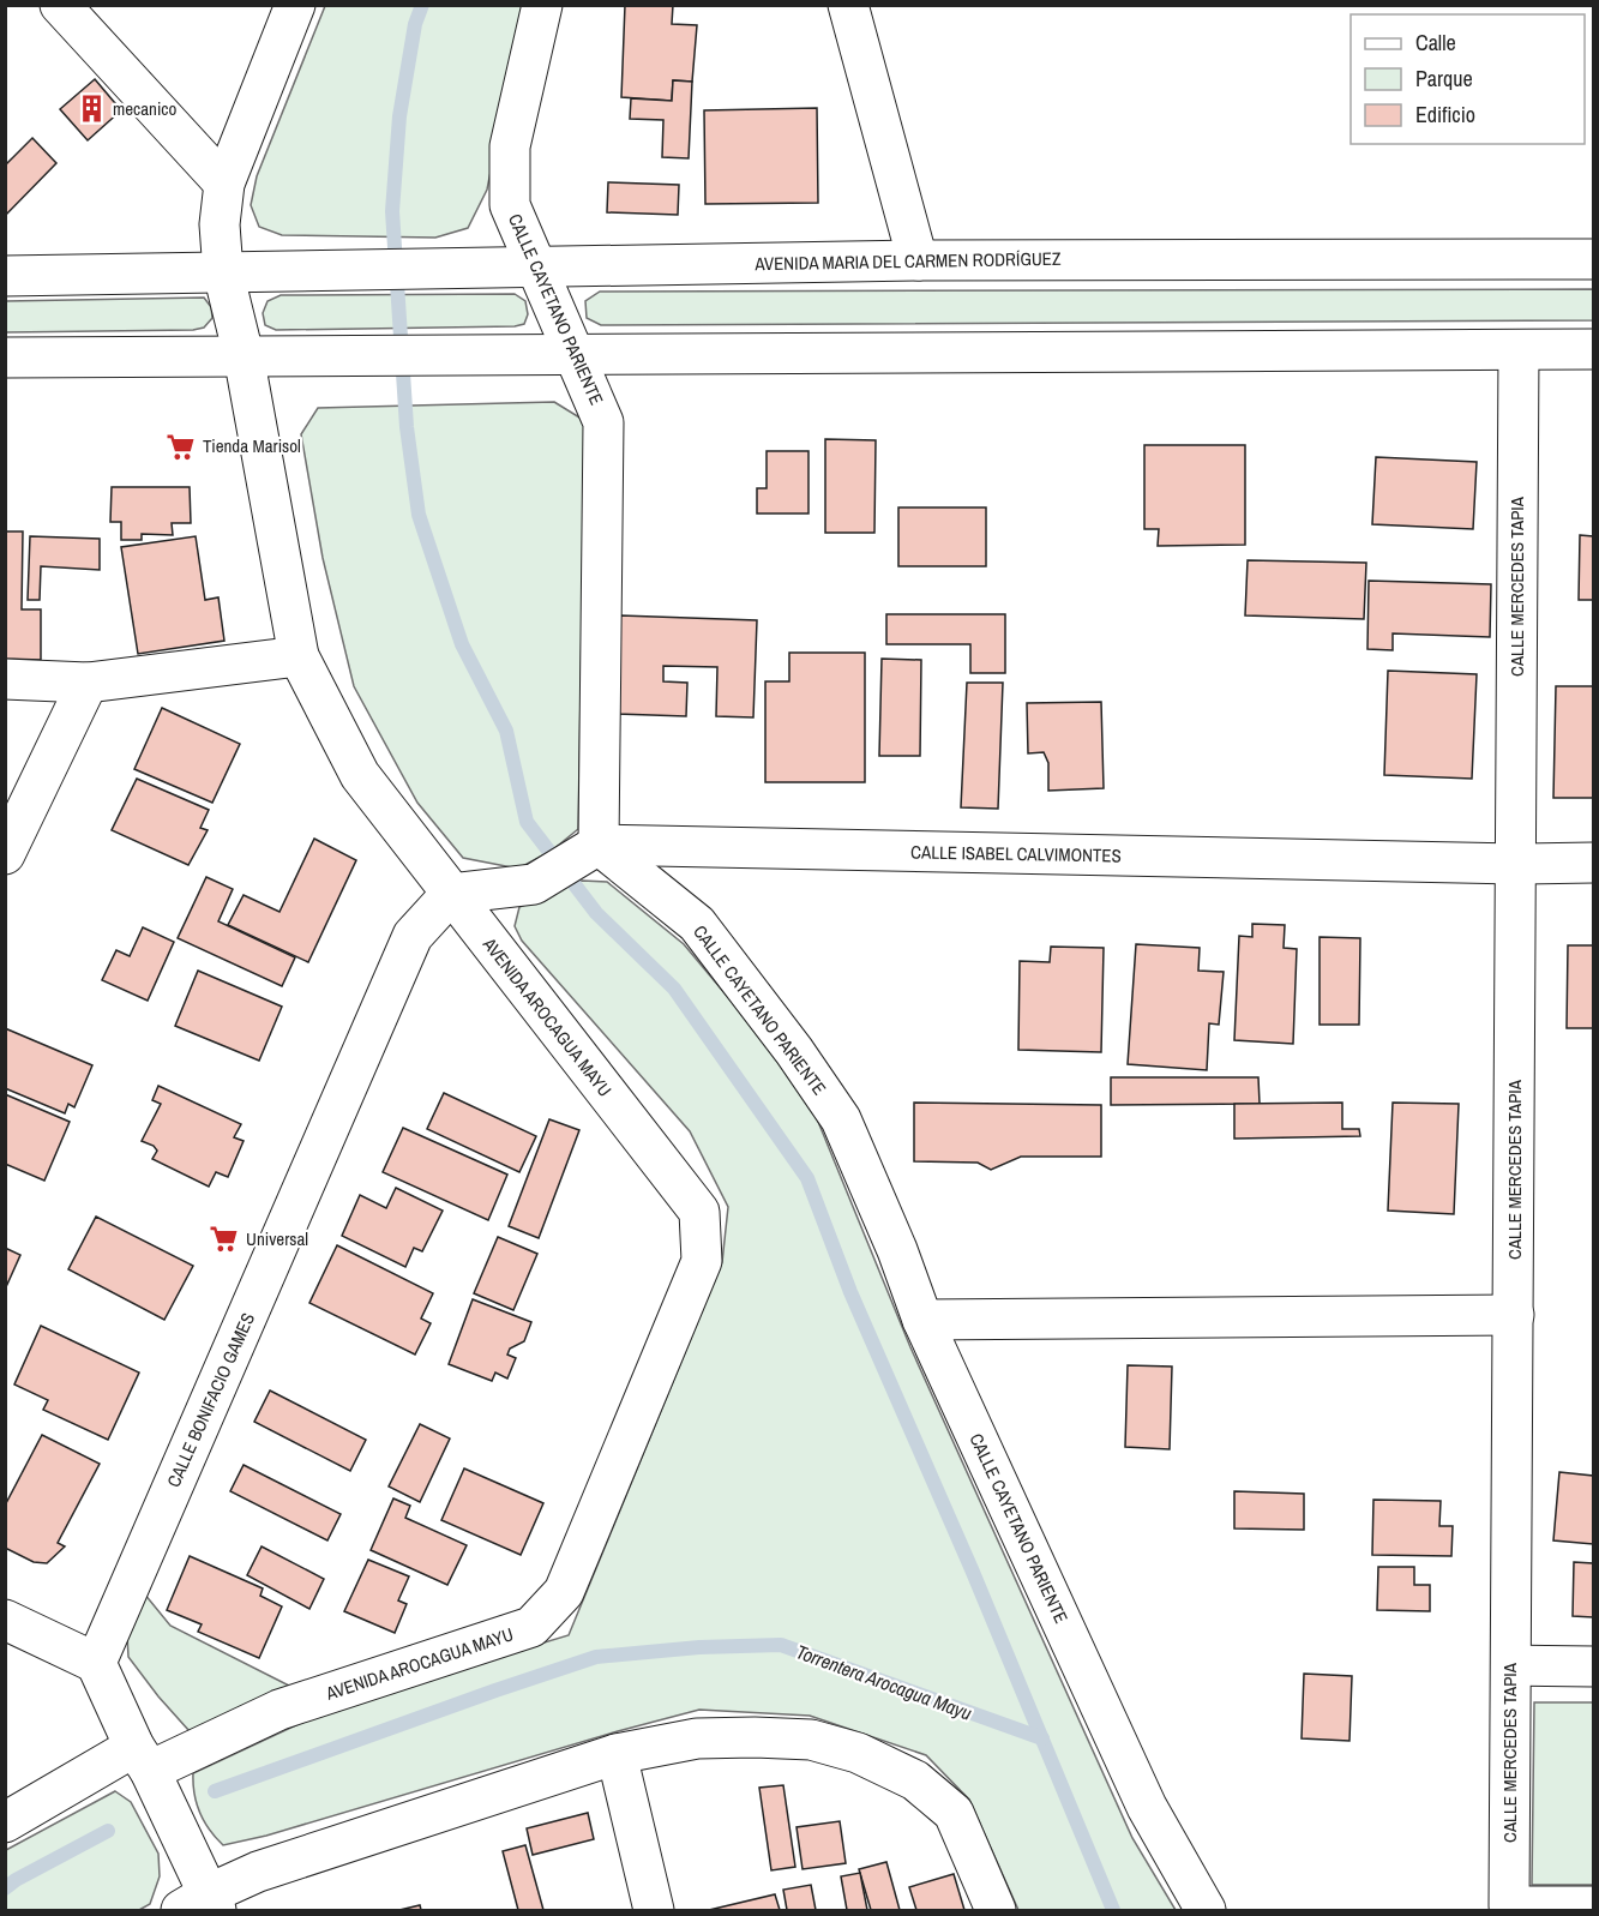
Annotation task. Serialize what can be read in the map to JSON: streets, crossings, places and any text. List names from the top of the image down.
{
  "streets": {
    "street": [
      "AVENIDA MARIA DEL CARMEN RODRÍGUEZ",
      "CALLE CAYETANO PARIENTE",
      "CALLE MERCEDES TAPIA",
      "CALLE ISABEL CALVIMONTES",
      "AVENIDA AROCAGUA MAYU",
      "CALLE BONIFACIO GAMES"
    ]
  },
  "crossings": [
    ["AVENIDA MARIA DEL CARMEN RODRÍGUEZ", "CALLE CAYETANO PARIENTE"],
    ["AVENIDA MARIA DEL CARMEN RODRÍGUEZ", "AVENIDA AROCAGUA MAYU"],
    ["CALLE CAYETANO PARIENTE", "CALLE ISABEL CALVIMONTES"],
    ["CALLE MERCEDES TAPIA", "CALLE ISABEL CALVIMONTES"],
    ["AVENIDA AROCAGUA MAYU", "CALLE BONIFACIO GAMES"]
  ],
  "water": ["Torrentera Arocagua Mayu"],
  "places": {
    "building": ["mecanico"],
    "supermarket": ["Tienda Marisol", "Universal"]
  },
  "legend": ["Calle", "Parque", "Edificio"]
}
